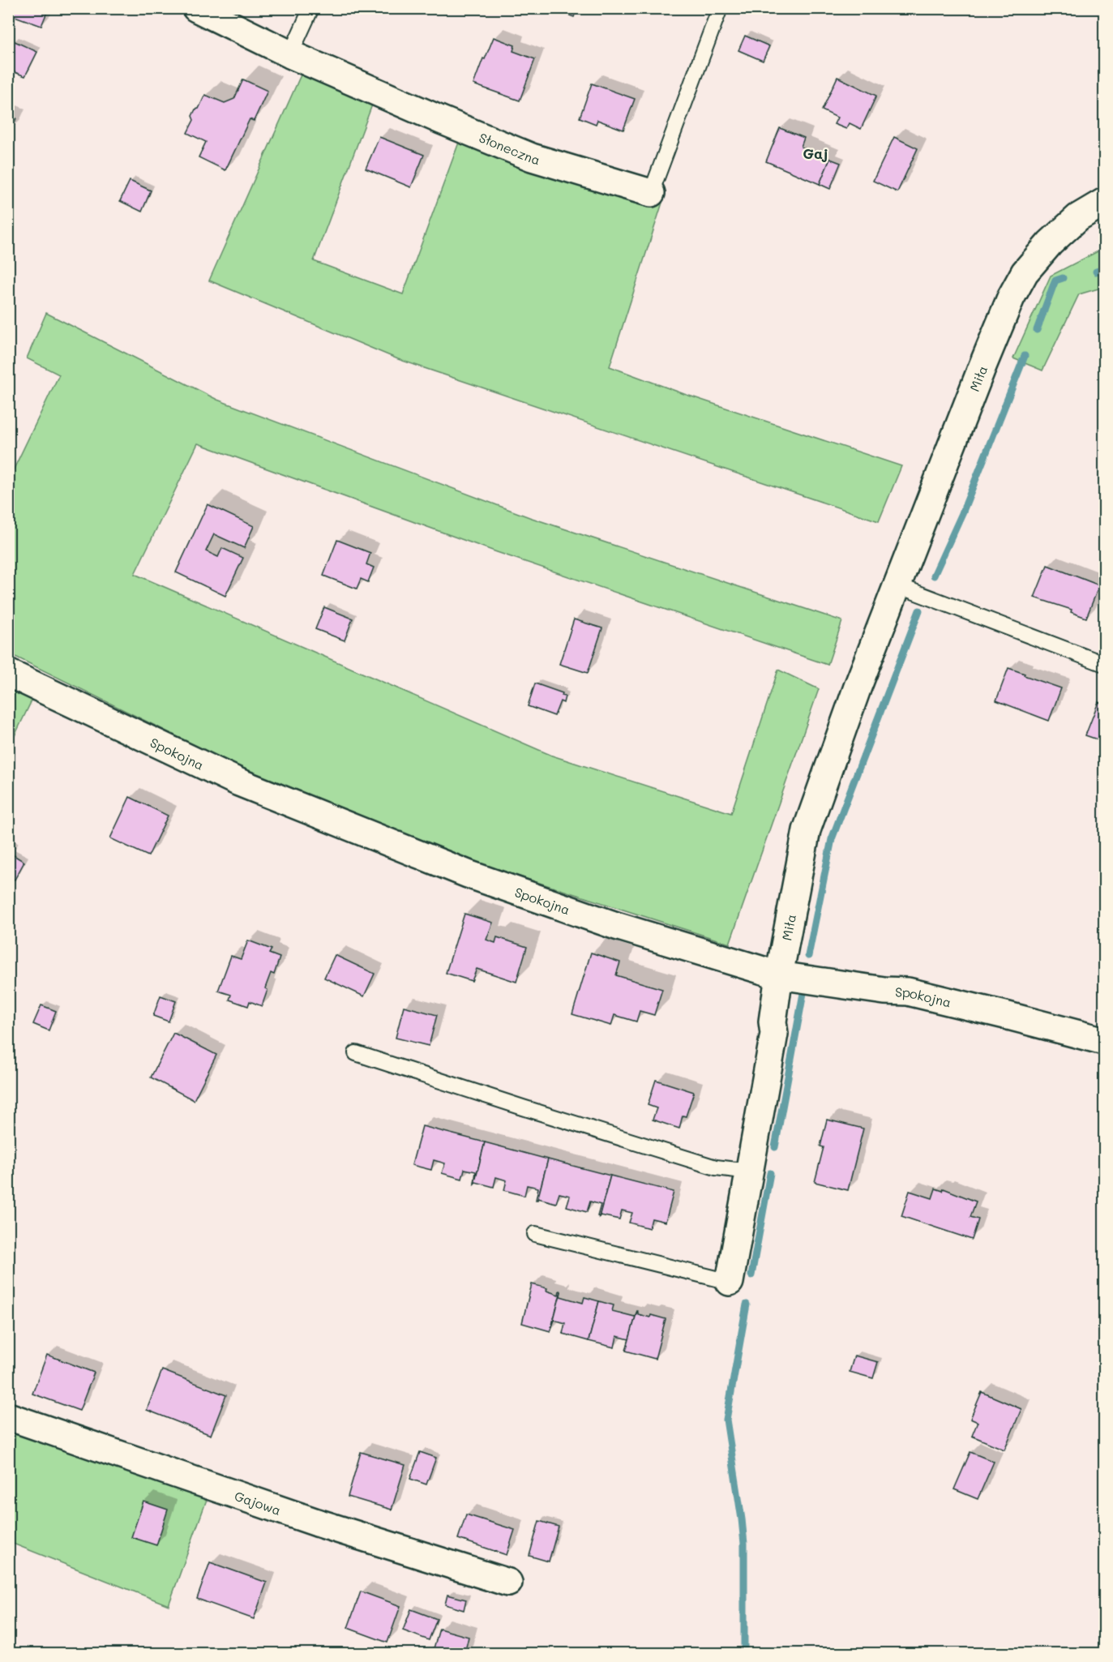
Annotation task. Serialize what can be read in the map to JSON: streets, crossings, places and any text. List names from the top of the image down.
{
  "streets": {
    "street": [
      "Słoneczna",
      "Miła",
      "Spokojna",
      "Gajowa"
    ]
  },
  "crossings": [
    ["Miła", "Spokojna"]
  ],
  "districts": ["Gaj"]
}
